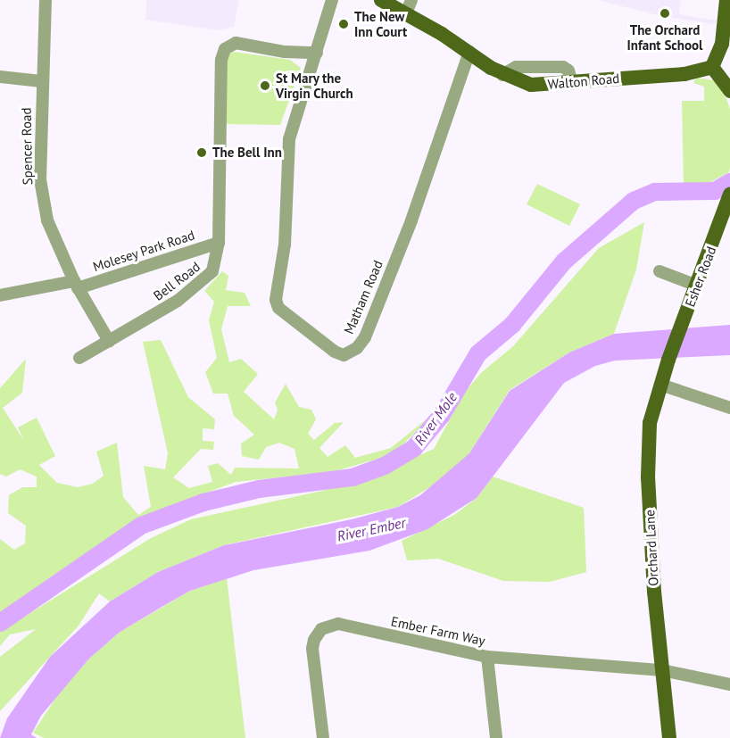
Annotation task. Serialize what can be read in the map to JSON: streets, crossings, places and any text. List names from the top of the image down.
{
  "streets": {
    "main road": ["Walton Road", "Esher Road", "Orchard Lane"],
    "street": [
      "Spencer Road",
      "Molesey Park Road",
      "Bell Road",
      "Matham Road",
      "Ember Farm Way"
    ]
  },
  "crossings": [
    ["Walton Road", "Matham Road"],
    ["Spencer Road", "Molesey Park Road"],
    ["Spencer Road", "Bell Road"],
    ["Molesey Park Road", "Bell Road"],
    ["Esher Road", "Orchard Lane"],
    ["Bell Road", "Matham Road"],
    ["Orchard Lane", "Ember Farm Way"]
  ],
  "water": ["River Mole", "River Ember"],
  "places": [
    "The Orchard Infant School",
    "The New Inn Court",
    "St Mary the Virgin Church",
    "The Bell Inn"
  ]
}
